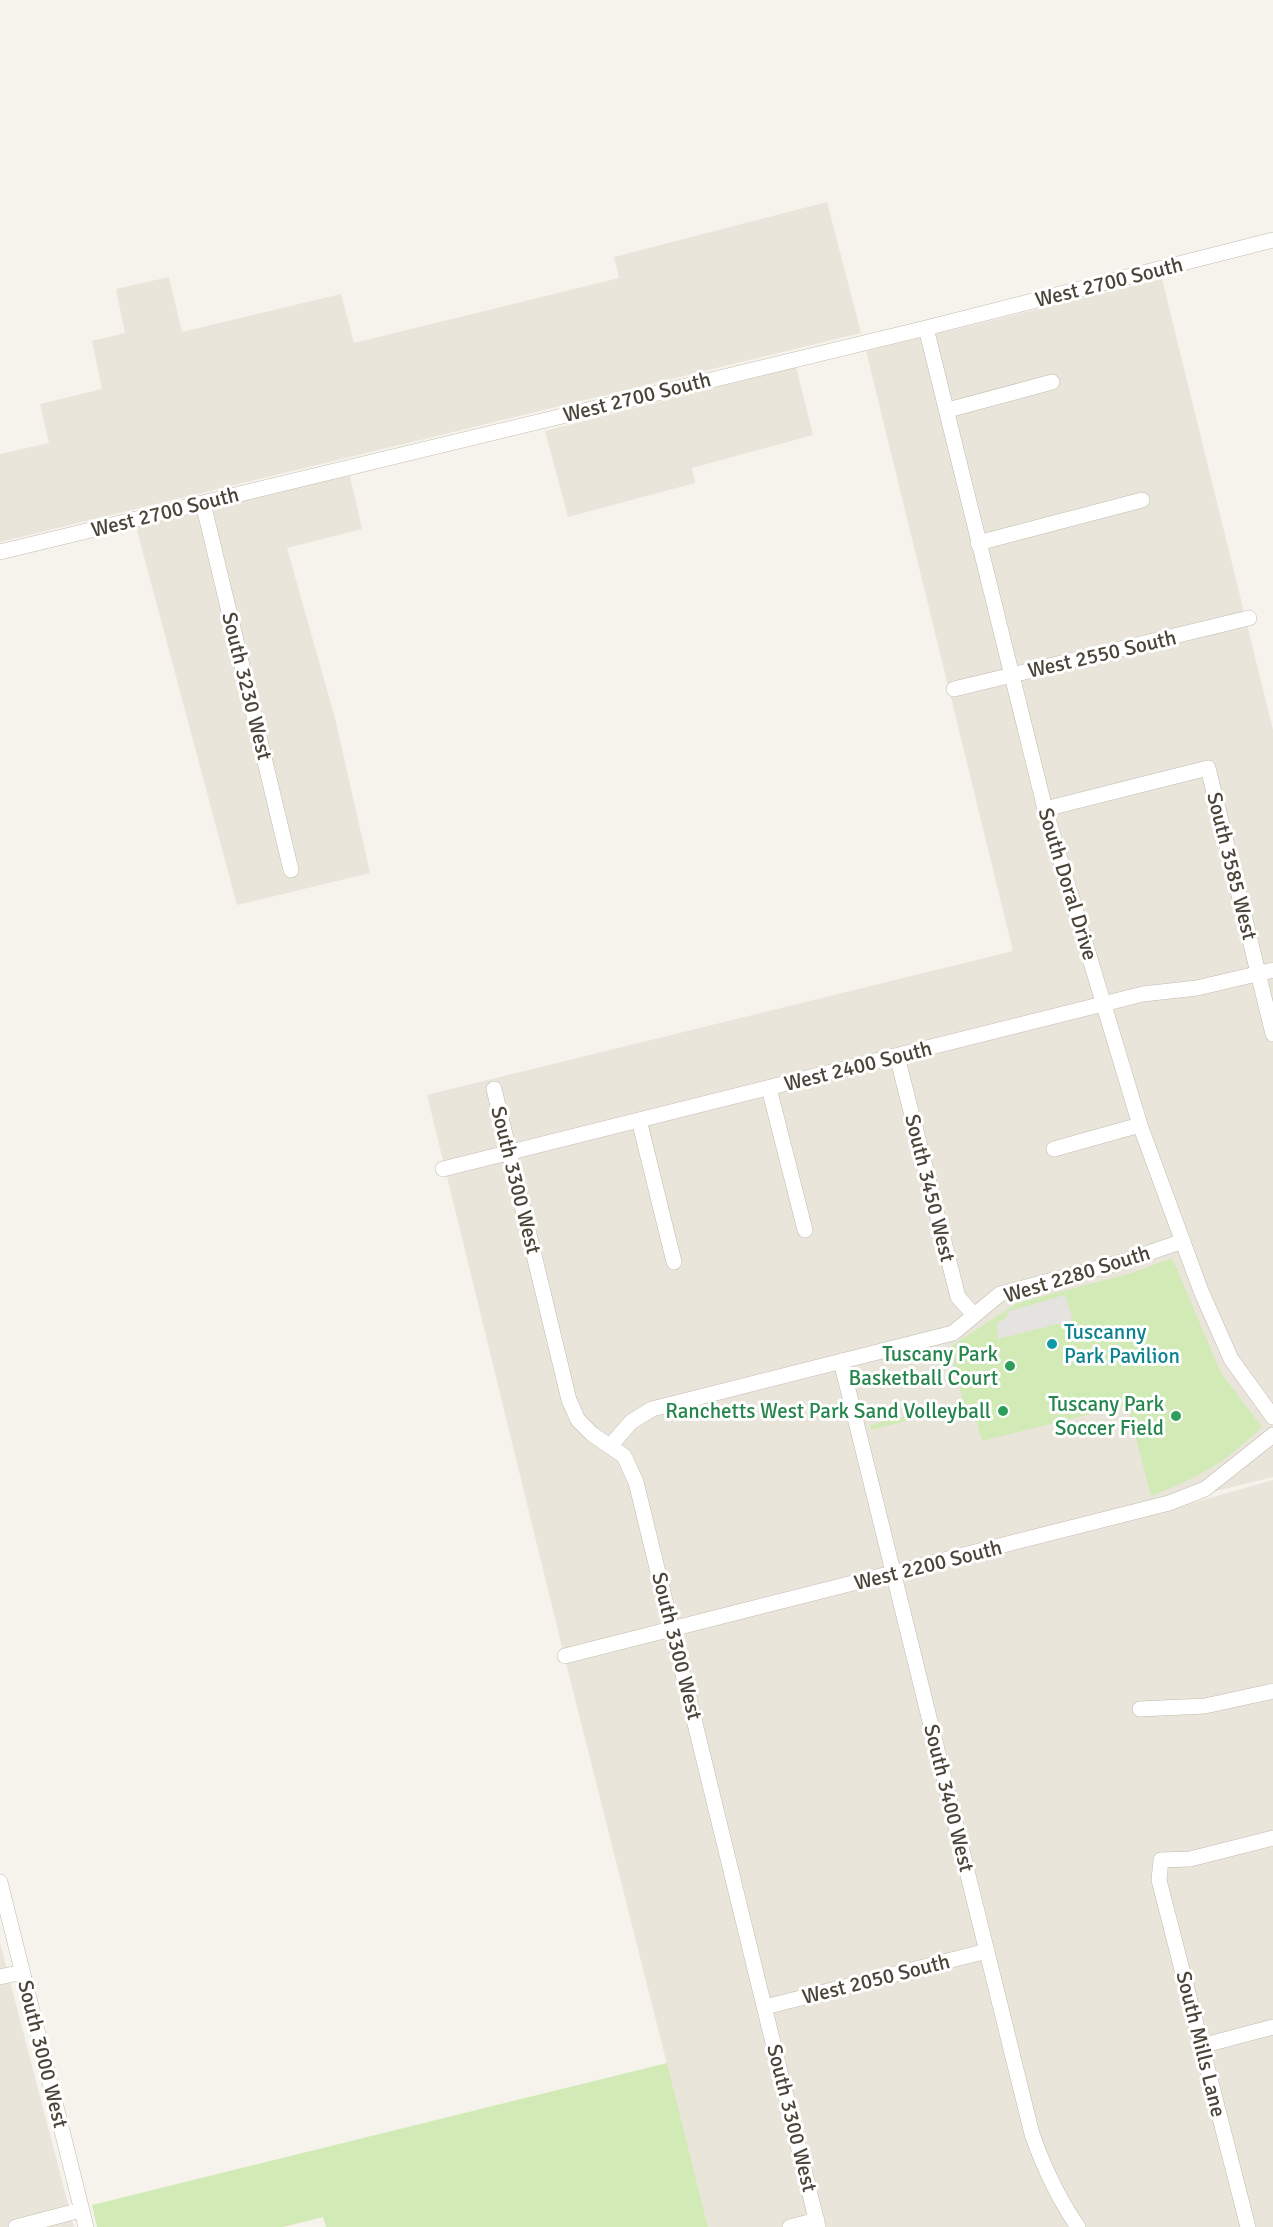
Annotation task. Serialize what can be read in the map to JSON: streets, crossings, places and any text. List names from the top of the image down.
{
  "streets": {
    "street": [
      "West 2700 South",
      "West 2550 South",
      "South 3230 West",
      "South 3585 West",
      "South Doral Drive",
      "West 2400 South",
      "South 3300 West",
      "South 3450 West",
      "West 2280 South",
      "West 2200 South",
      "South 3400 West",
      "West 2050 South",
      "South Mills Lane",
      "South 3000 West"
    ]
  },
  "crossings": [
    ["West 2700 South", "South 3230 West"],
    ["West 2700 South", "South Doral Drive"],
    ["West 2550 South", "South Doral Drive"],
    ["South 3585 West", "South Doral Drive"],
    ["South 3585 West", "West 2400 South"],
    ["South Doral Drive", "West 2400 South"],
    ["South Doral Drive", "West 2280 South"],
    ["West 2400 South", "South 3300 West"],
    ["West 2400 South", "South 3450 West"],
    ["South 3300 West", "West 2280 South"],
    ["South 3300 West", "West 2200 South"],
    ["South 3300 West", "West 2050 South"],
    ["South 3450 West", "West 2280 South"],
    ["West 2280 South", "South 3400 West"],
    ["West 2200 South", "South 3400 West"],
    ["South 3400 West", "West 2050 South"]
  ],
  "places": [
    "Tuscanny Park Pavilion",
    "Tuscany Park Basketball Court",
    "Ranchetts West Park Sand Volleyball",
    "Tuscany Park Soccer Field"
  ]
}
